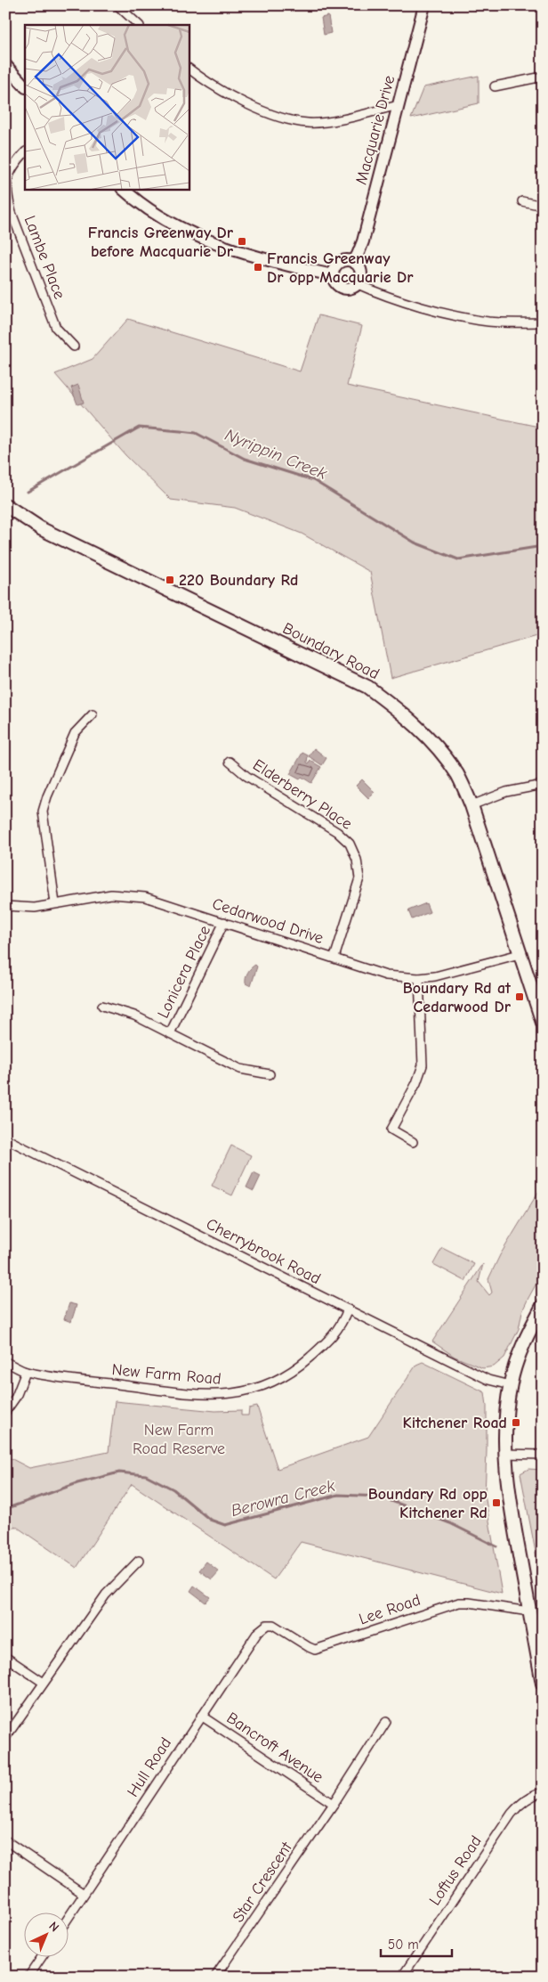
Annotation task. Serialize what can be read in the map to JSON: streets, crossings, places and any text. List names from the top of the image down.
{
  "streets": {
    "main road": ["Macquarie Drive", "Boundary Road"],
    "street": [
      "Lambe Place",
      "Elderberry Place",
      "Cedarwood Drive",
      "Lonicera Place",
      "Cherrybrook Road",
      "New Farm Road",
      "Lee Road",
      "Bancroft Avenue",
      "Hull Road",
      "Loftus Road",
      "Star Crescent"
    ]
  },
  "crossings": [
    ["Boundary Road", "Cedarwood Drive"],
    ["Elderberry Place", "Cedarwood Drive"],
    ["Cedarwood Drive", "Lonicera Place"],
    ["Cherrybrook Road", "New Farm Road"],
    ["Lee Road", "Hull Road"],
    ["Bancroft Avenue", "Hull Road"],
    ["Bancroft Avenue", "Star Crescent"]
  ],
  "water": ["Nyrippin Creek", "Berowra Creek"],
  "parks": ["New Farm Road Reserve"],
  "places": {
    "transit": [
      "Francis Greenway Dr before Macquarie Dr",
      "Francis Greenway Dr opp Macquarie Dr",
      "220 Boundary Rd",
      "Boundary Rd at Cedarwood Dr",
      "Kitchener Road",
      "Boundary Rd opp Kitchener Rd"
    ]
  },
  "scale_bar": "50 m",
  "north": "top right"
}
